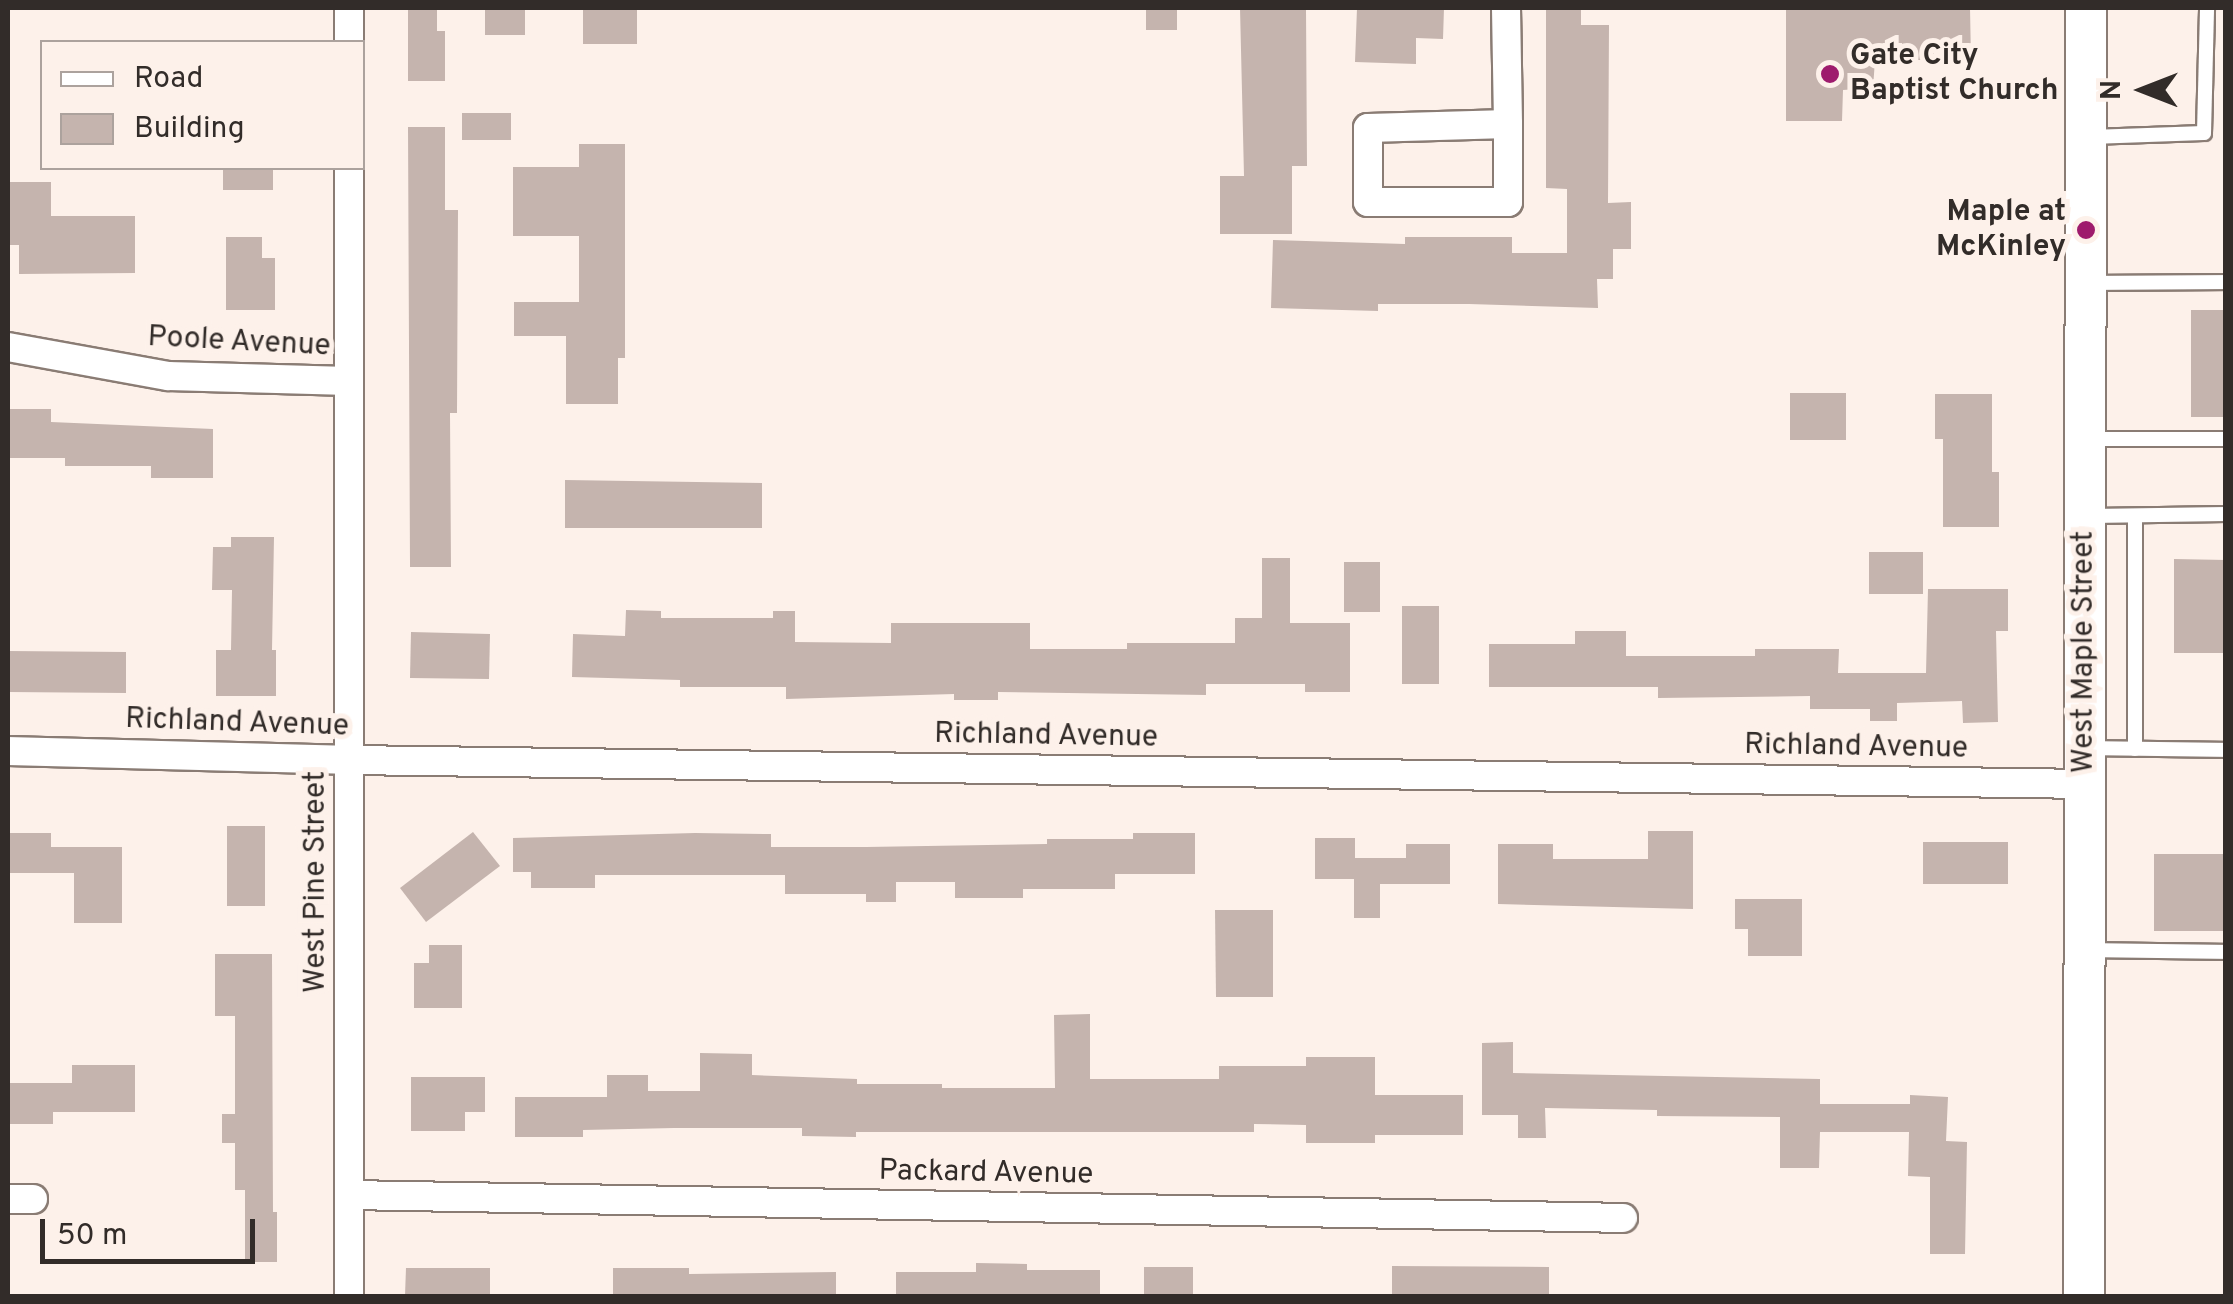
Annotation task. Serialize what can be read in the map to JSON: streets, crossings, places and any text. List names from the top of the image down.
{
  "streets": {
    "street": [
      "Poole Avenue",
      "West Maple Street",
      "Richland Avenue",
      "West Pine Street",
      "Packard Avenue"
    ]
  },
  "crossings": [
    ["Poole Avenue", "West Pine Street"],
    ["West Maple Street", "Richland Avenue"],
    ["Richland Avenue", "West Pine Street"],
    ["West Pine Street", "Packard Avenue"]
  ],
  "places": ["Gate City Baptist Church", "Maple at McKinley"],
  "legend": ["Road", "Building"],
  "scale_bar": "50 m",
  "north": "left"
}
